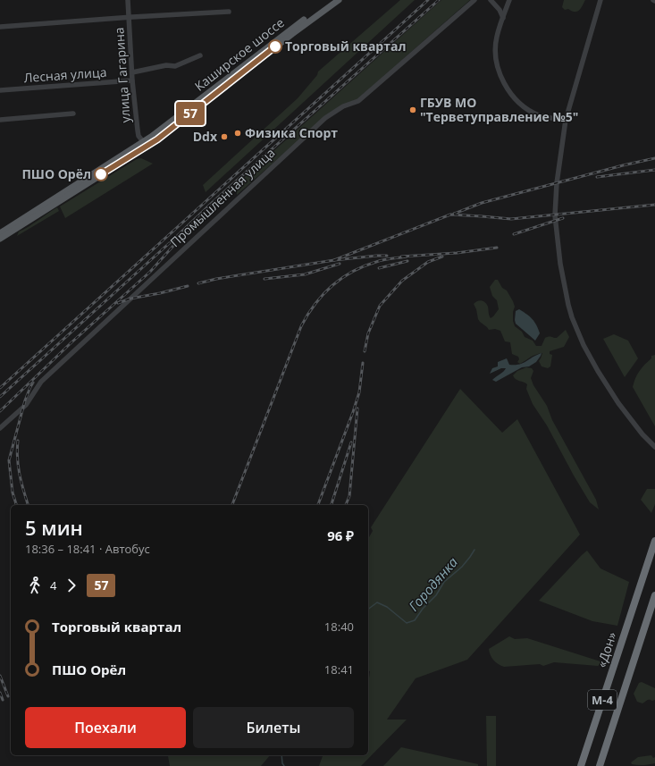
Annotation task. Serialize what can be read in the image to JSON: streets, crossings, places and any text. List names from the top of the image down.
{
  "streets": {
    "highway": ["«Дон»", "М-4"],
    "main road": ["Каширское шоссе"],
    "street": ["Лесная улица", "улица Гагарина", "Промышленная улица"]
  },
  "crossings": [
    ["Каширское шоссе", "улица Гагарина"],
    ["Лесная улица", "улица Гагарина"]
  ],
  "water": ["Городянка"],
  "places": [
    "Торговый квартал",
    "ГБУВ МО \"Терветуправление №5\"",
    "Физика Спорт",
    "Ddx",
    "ПШО Орёл"
  ],
  "lines": ["bus line 57"],
  "page": {
    "on_map": "57",
    "heading": ["5 мин", "18:36 – 18:41 · Автобус", "96 ₽"],
    "legs": ["4", "57"],
    "list": [
      {
        "name": "Торговый квартал",
        "value": "18:40"
      },
      {
        "name": "ПШО Орёл",
        "value": "18:41"
      }
    ],
    "buttons": ["Поехали", "Билеты"]
  }
}
